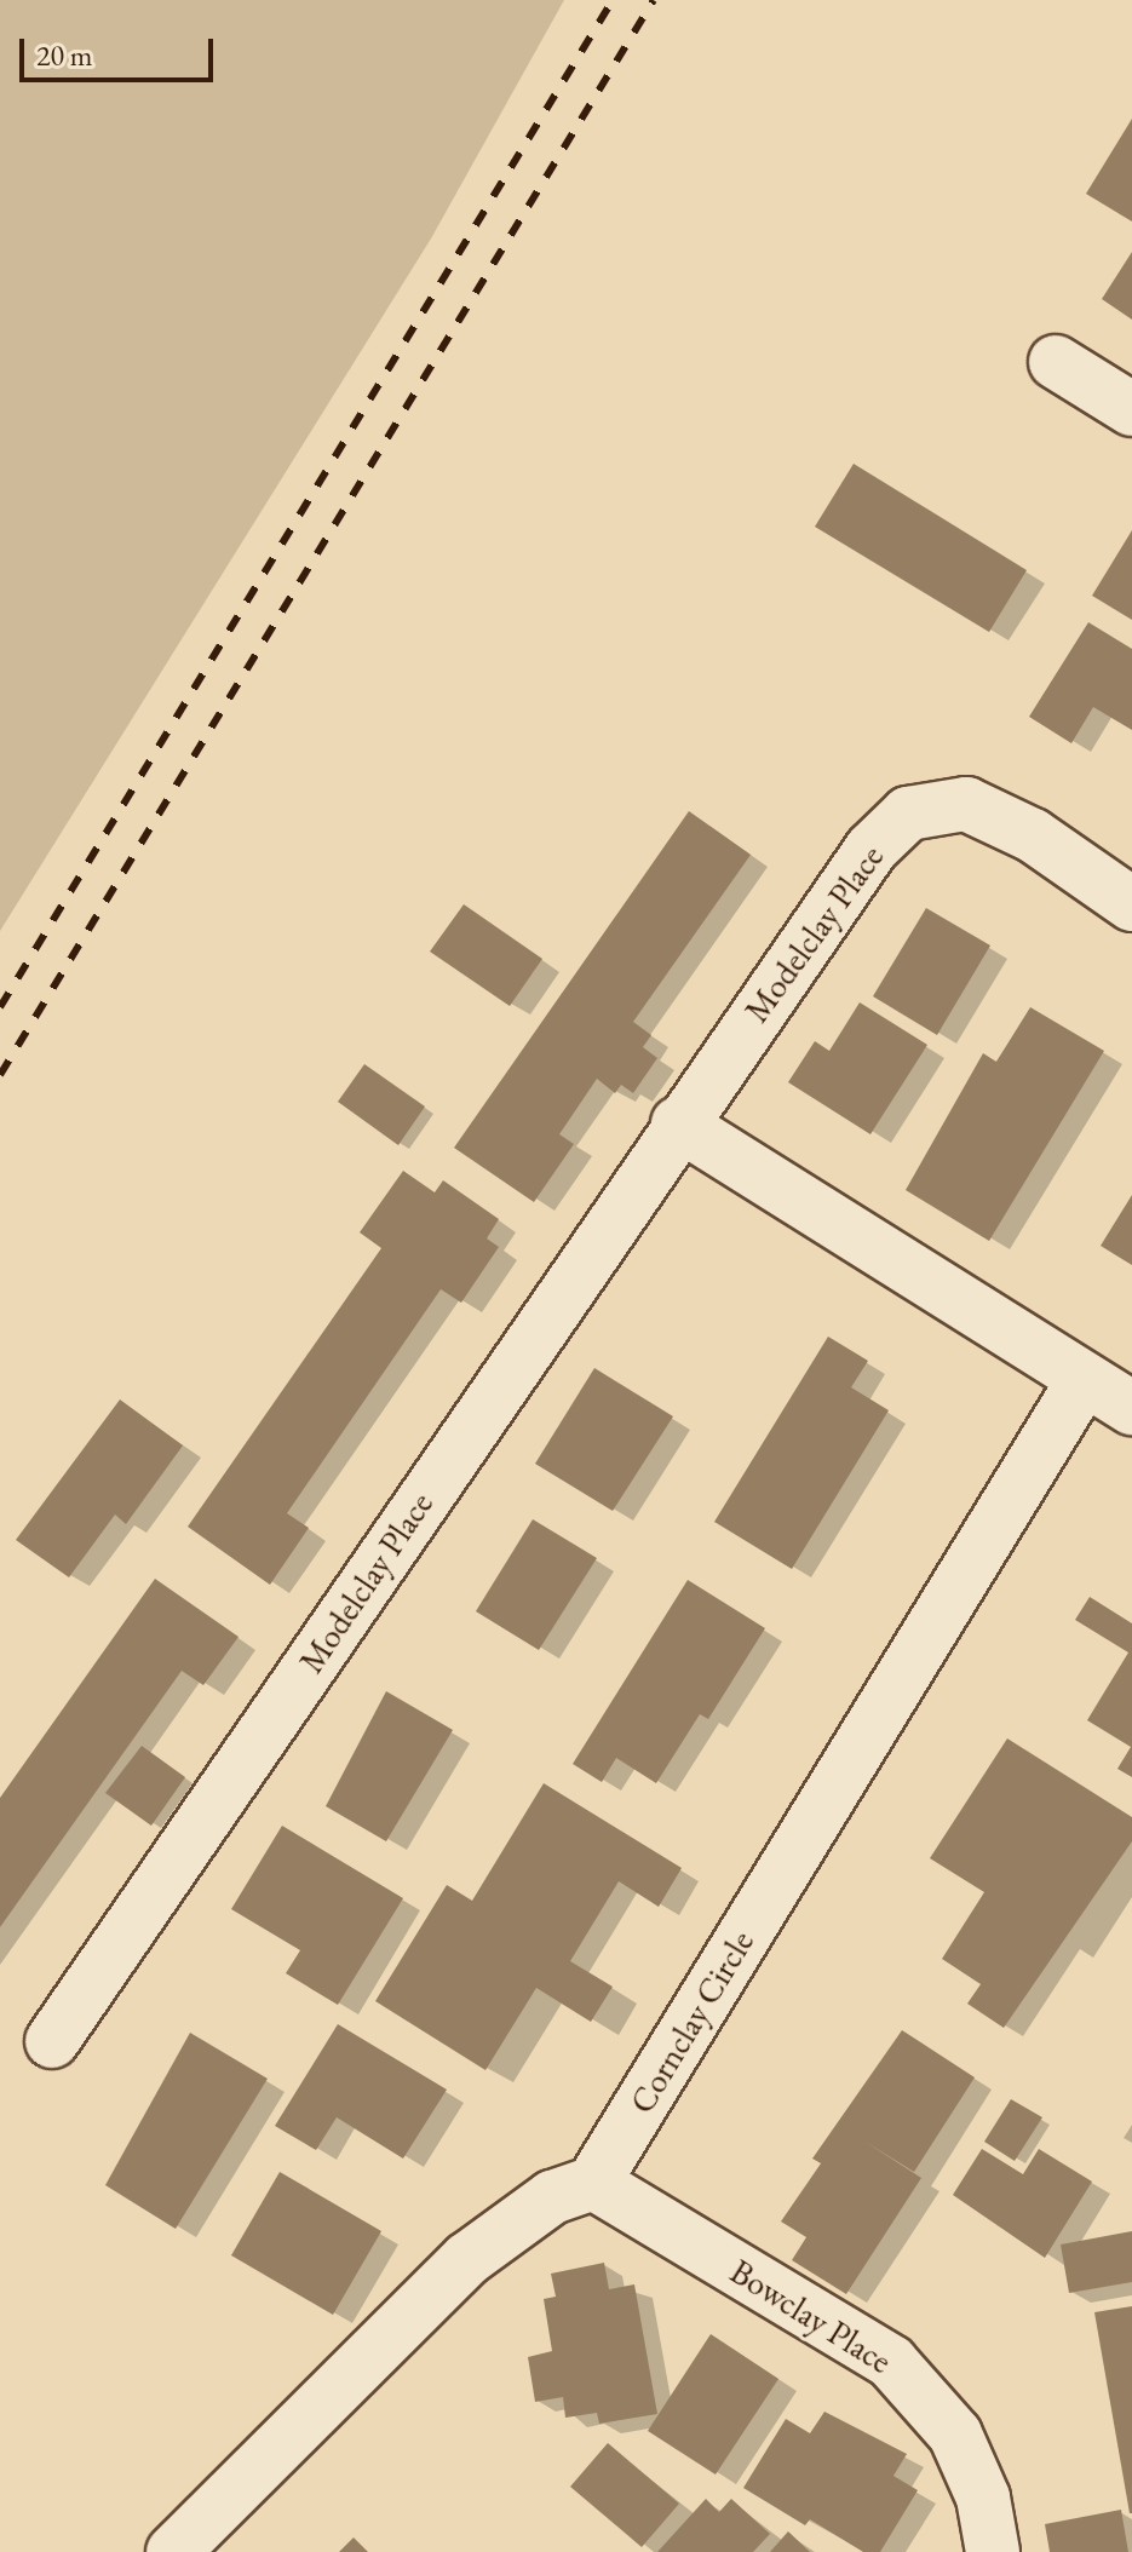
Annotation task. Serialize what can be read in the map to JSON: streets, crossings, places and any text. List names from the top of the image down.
{
  "streets": {
    "street": ["Modelclay Place", "Cornclay Circle", "Bowclay Place"]
  },
  "crossings": [
    ["Cornclay Circle", "Bowclay Place"]
  ],
  "scale_bar": "20 m"
}
